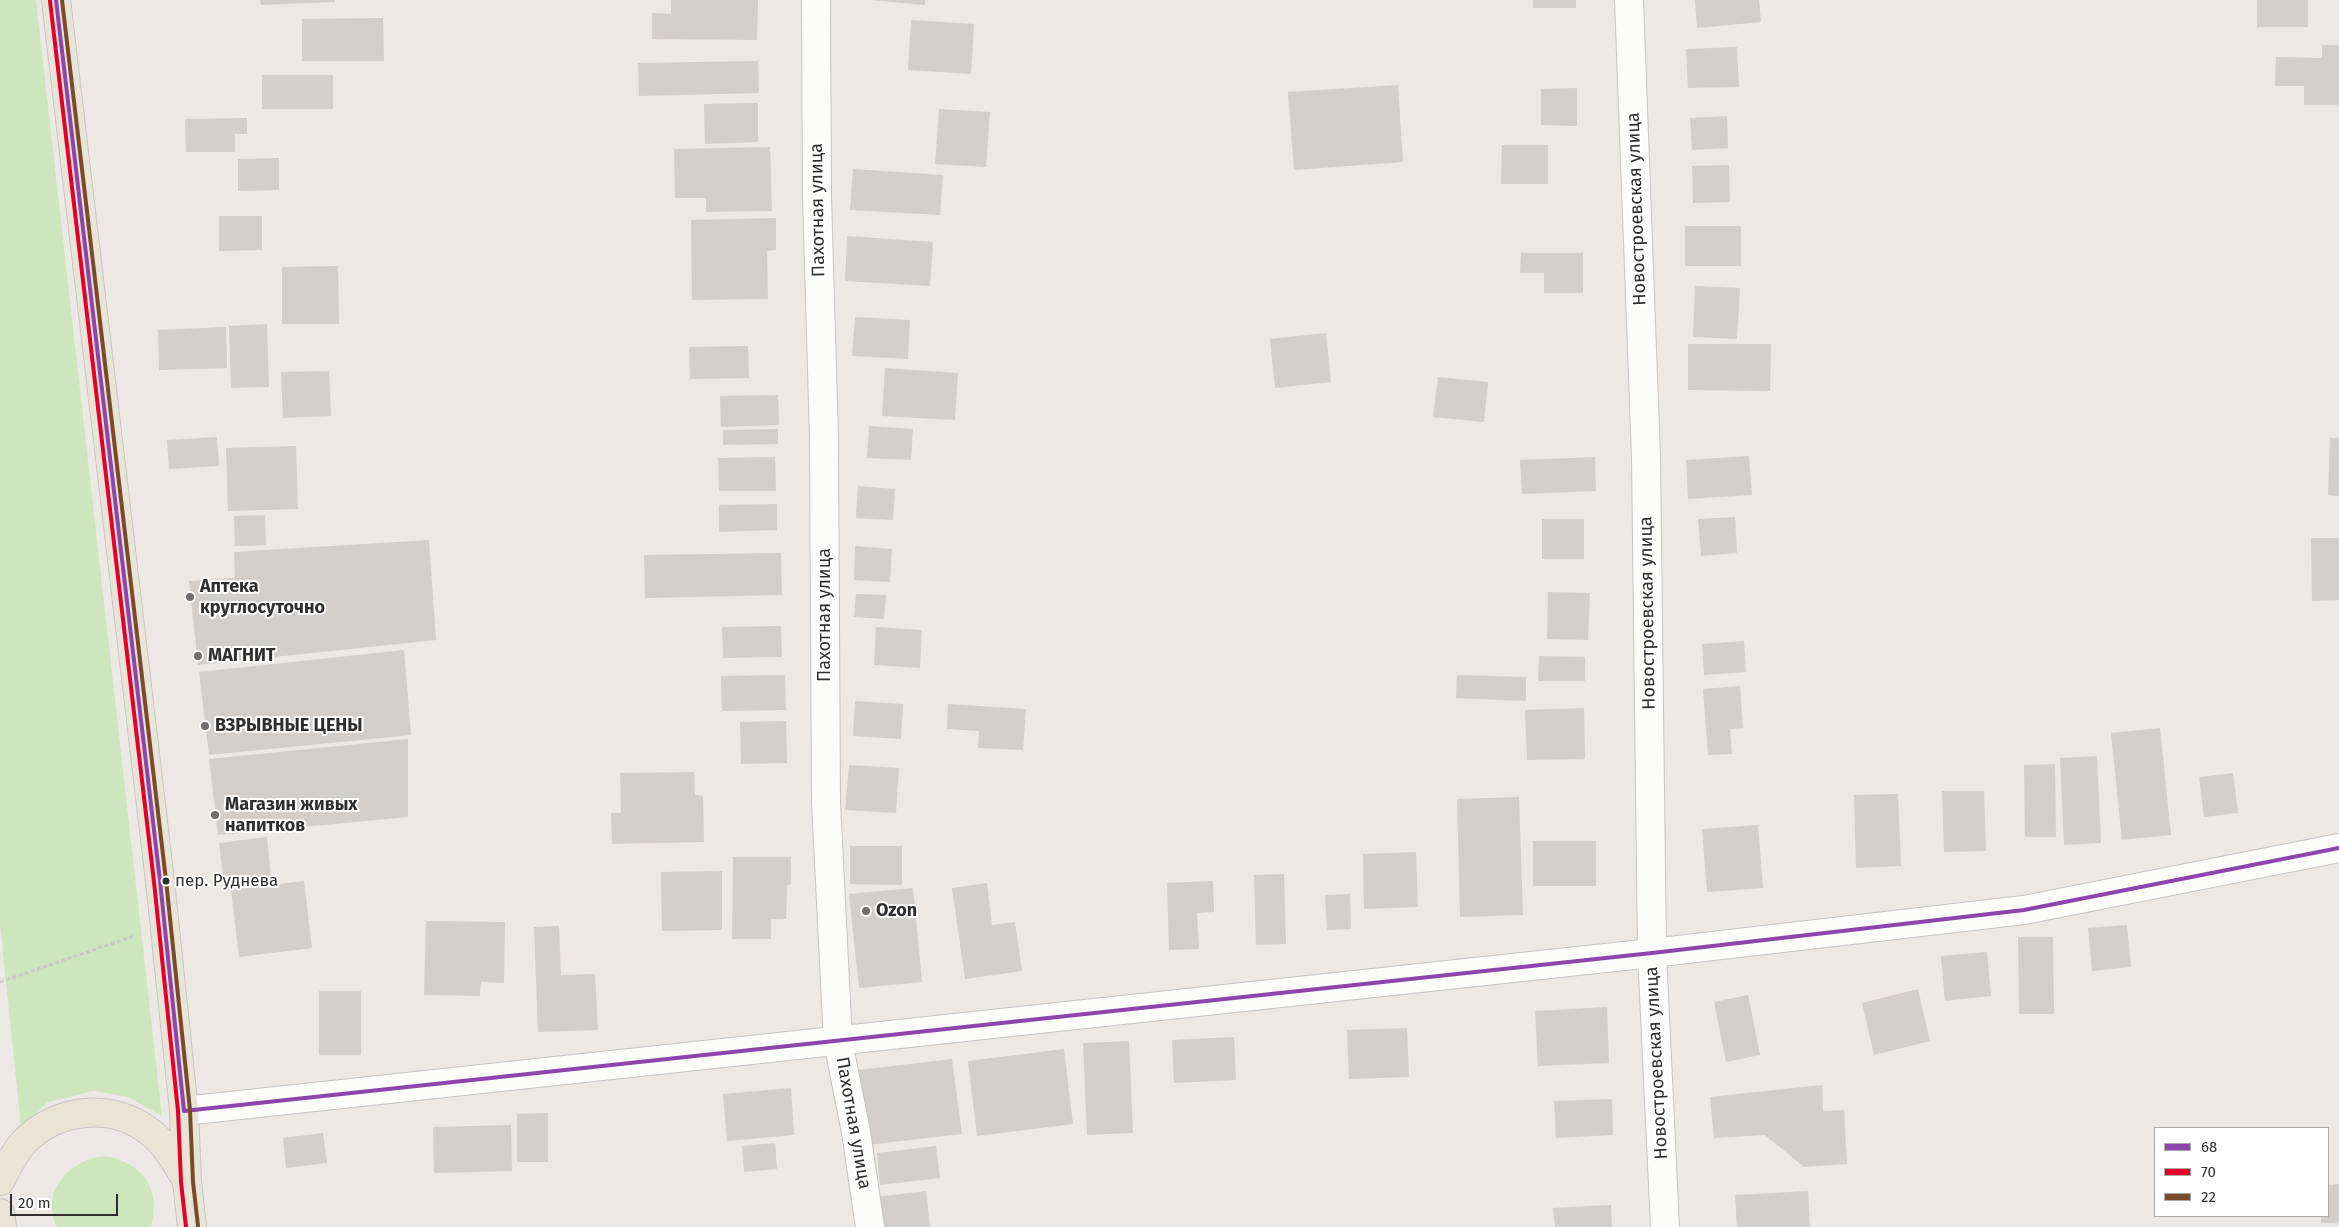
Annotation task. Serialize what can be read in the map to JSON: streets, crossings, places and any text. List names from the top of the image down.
{
  "streets": {
    "street": ["Новостроевская улица", "Пахотная улица"]
  },
  "places": [
    "Аптека круглосуточно",
    "МАГНИТ",
    "ВЗРЫВНЫЕ ЦЕНЫ",
    "Магазин живых напитков",
    "пер. Руднева",
    "Ozon"
  ],
  "lines": ["transit line 68", "transit line 22", "transit line 70"],
  "legend": ["68", "70", "22"],
  "scale_bar": "20 m"
}
